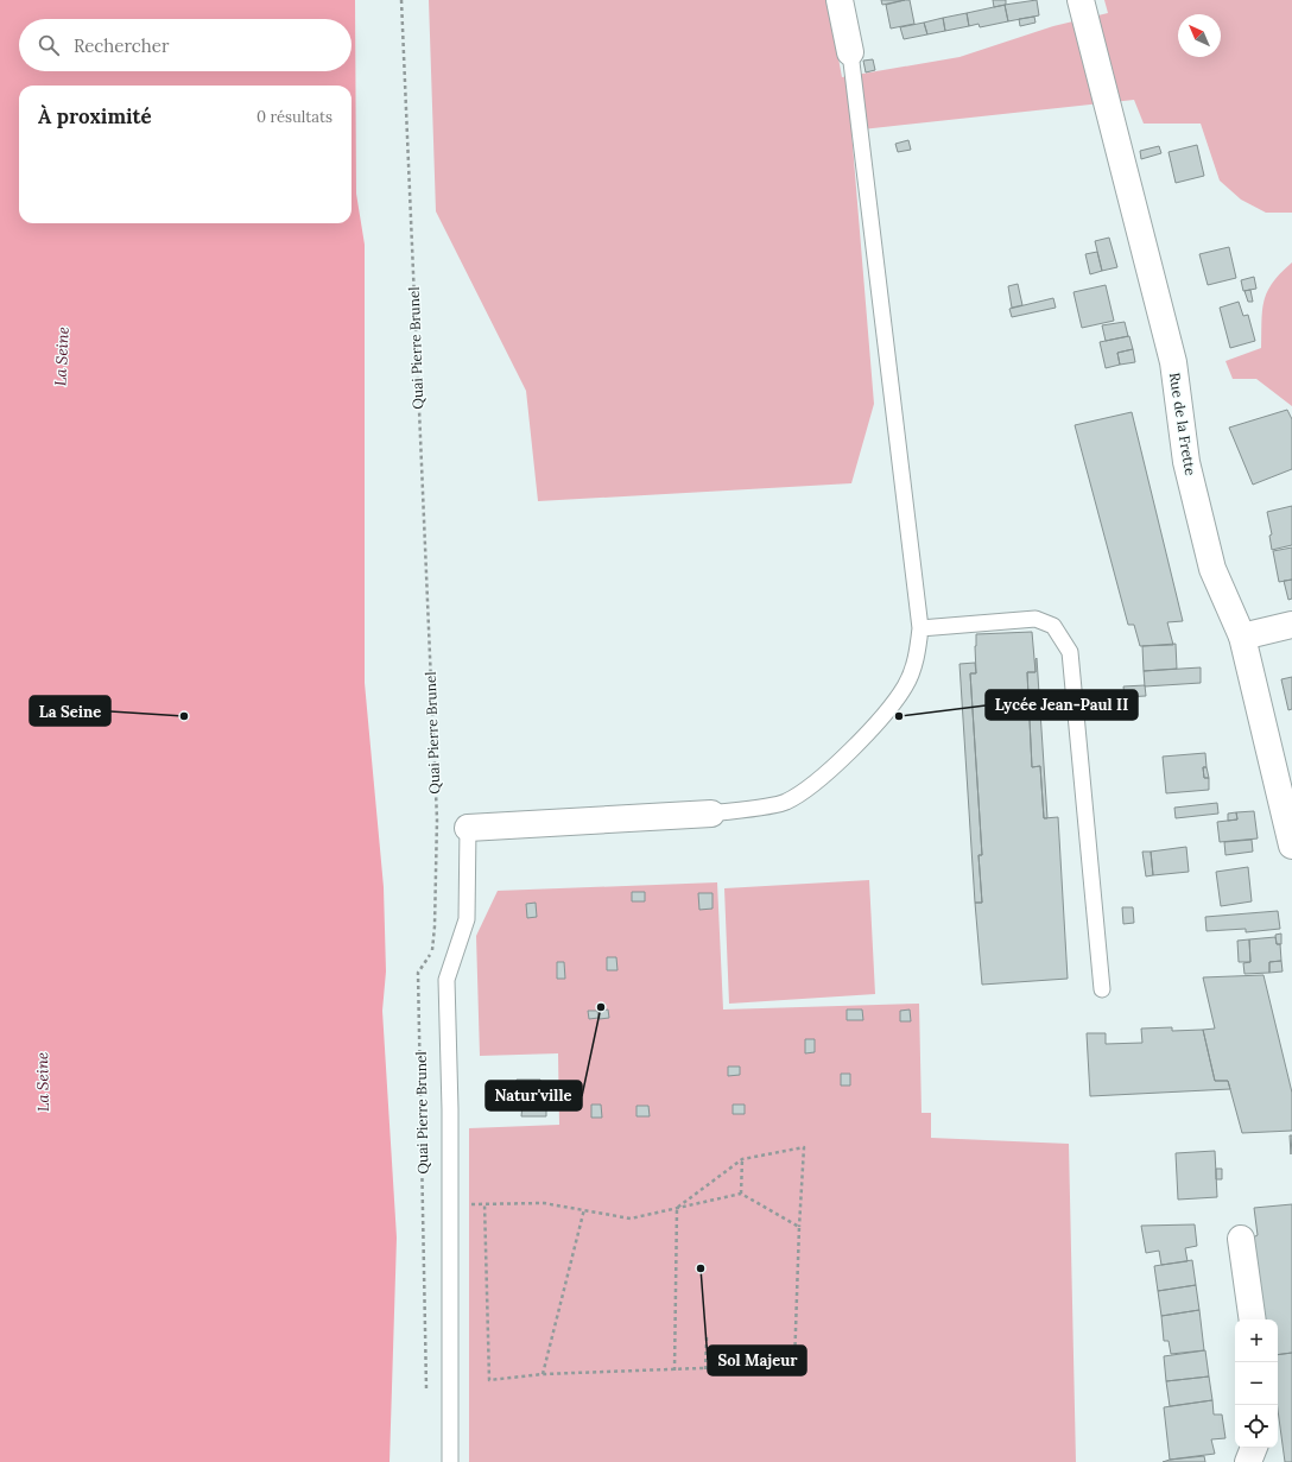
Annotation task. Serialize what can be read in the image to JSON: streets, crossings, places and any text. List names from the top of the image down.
{
  "streets": {
    "street": ["Rue de la Frette"],
    "lane": ["Quai Pierre Brunel"]
  },
  "water": ["La Seine"],
  "places": [
    "La Seine",
    "Lycée Jean-Paul II",
    "Natur'ville",
    "Sol Majeur"
  ],
  "north": "top left",
  "page": {
    "search": "Rechercher",
    "heading": ["À proximité", "0 résultats"],
    "map_buttons": ["+", "−"]
  }
}
